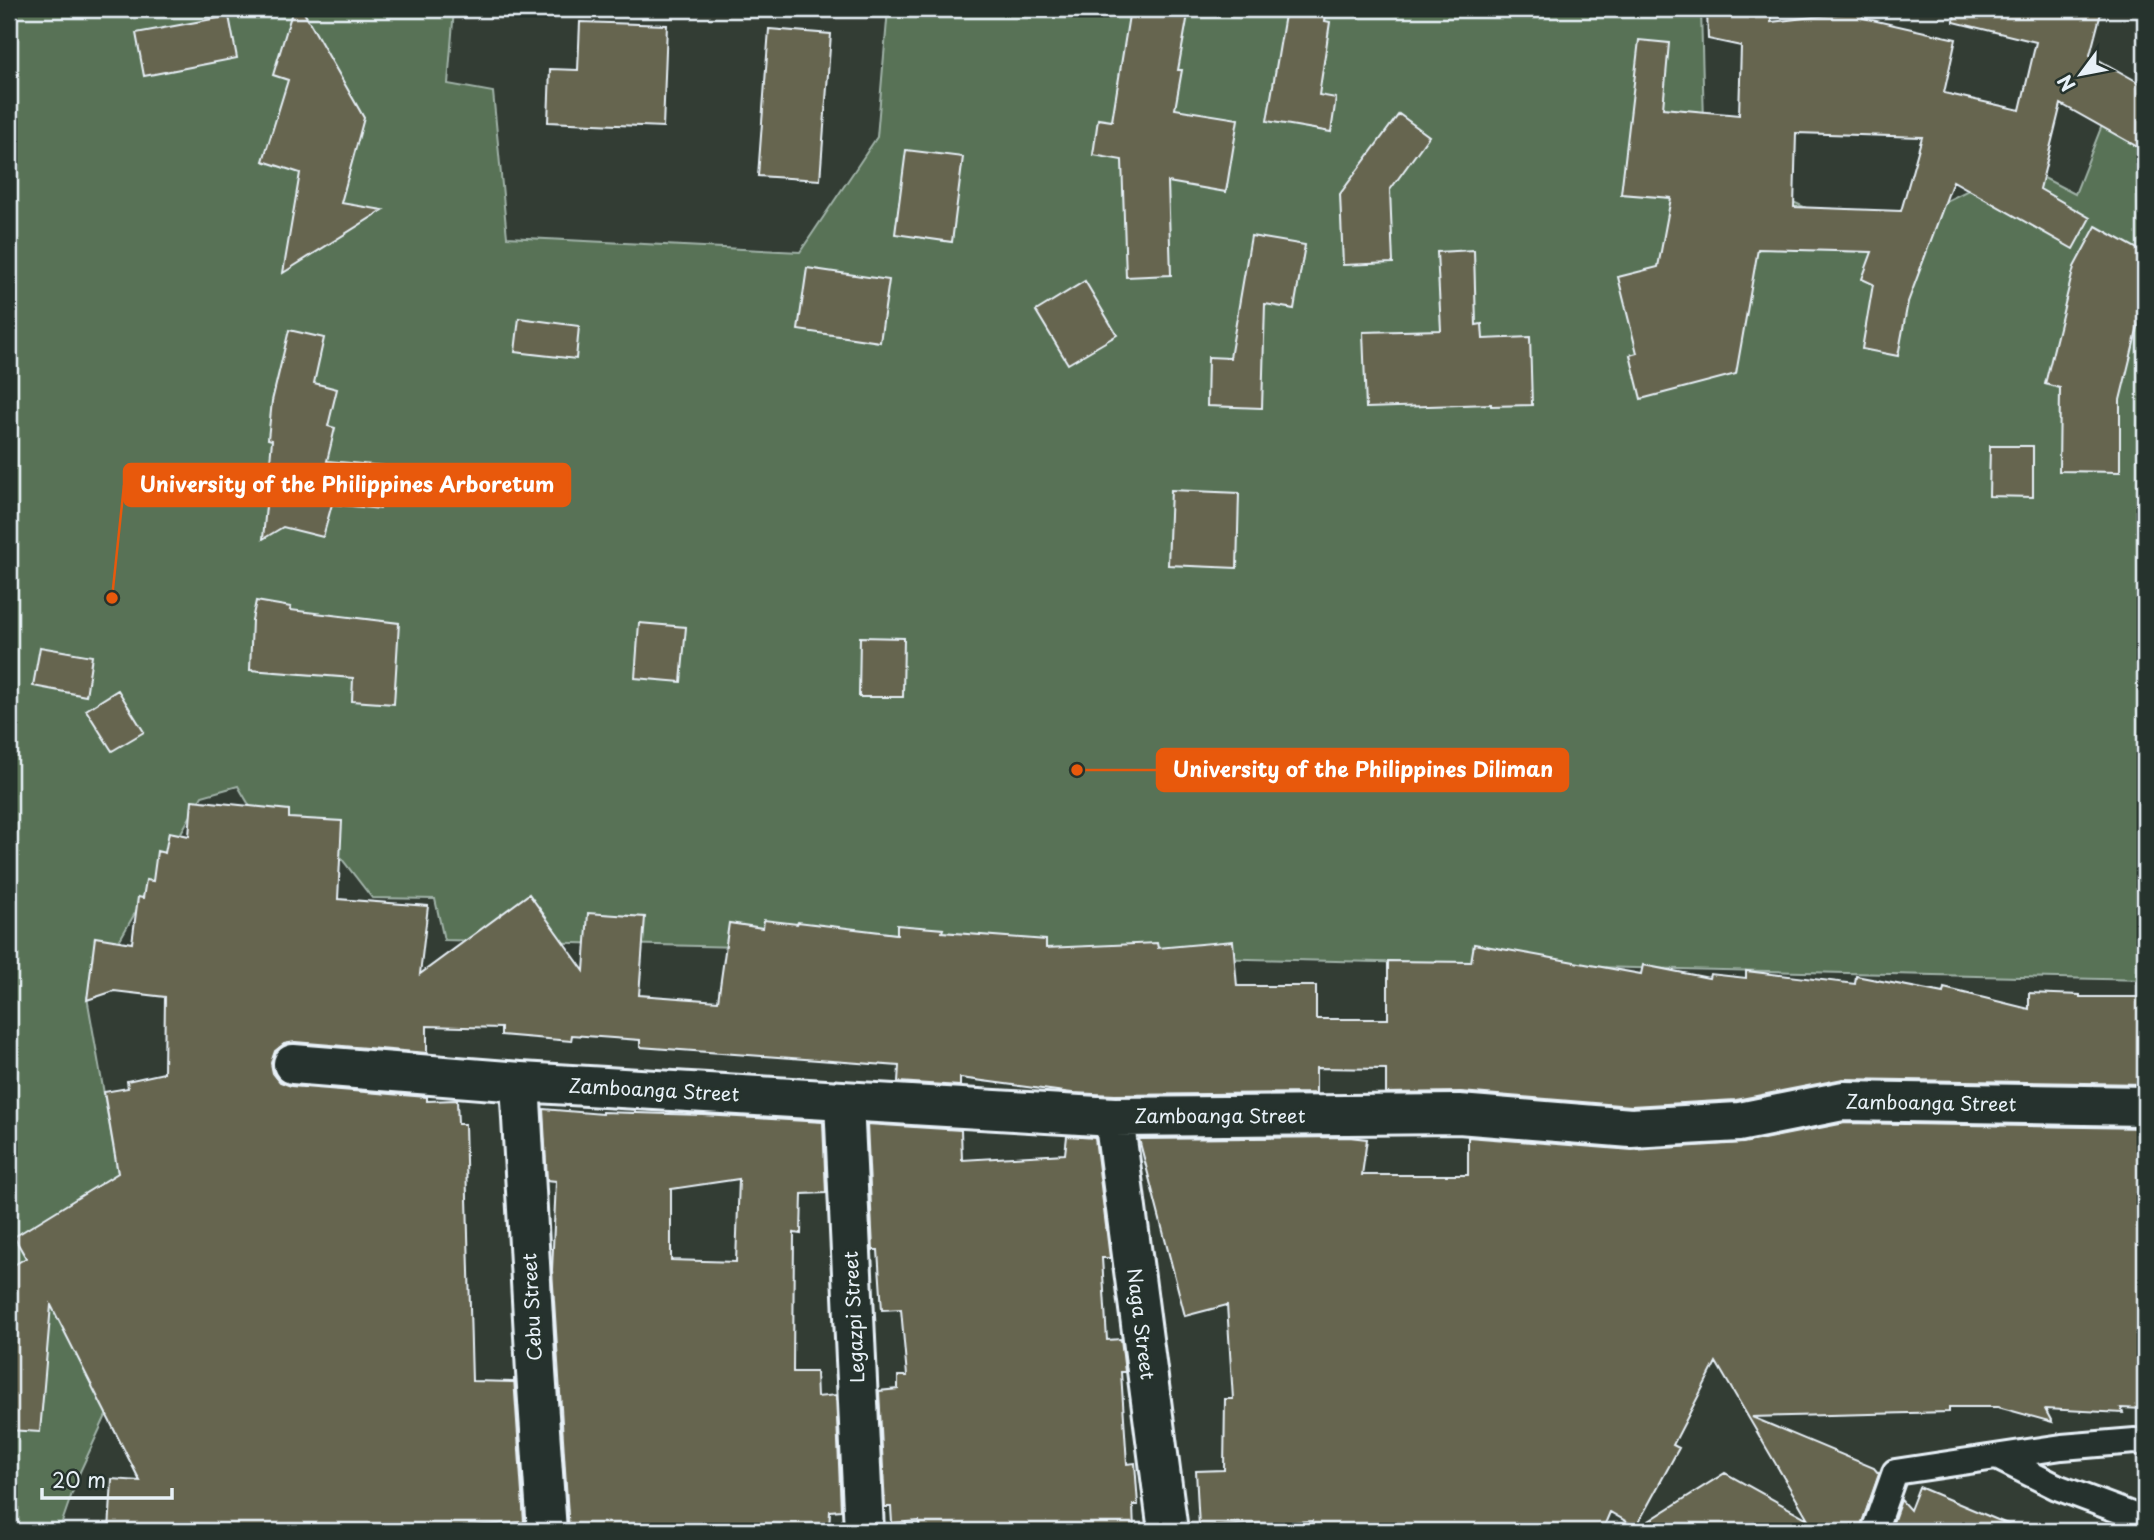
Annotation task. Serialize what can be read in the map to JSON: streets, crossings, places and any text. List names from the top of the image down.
{
  "streets": {
    "street": [
      "Zamboanga Street",
      "Cebu Street",
      "Legazpi Street",
      "Naga Street"
    ]
  },
  "crossings": [
    ["Zamboanga Street", "Cebu Street"],
    ["Zamboanga Street", "Legazpi Street"],
    ["Zamboanga Street", "Naga Street"]
  ],
  "places": ["University of the Philippines Arboretum", "University of the Philippines Diliman"],
  "scale_bar": "20 m",
  "north": "bottom left"
}
